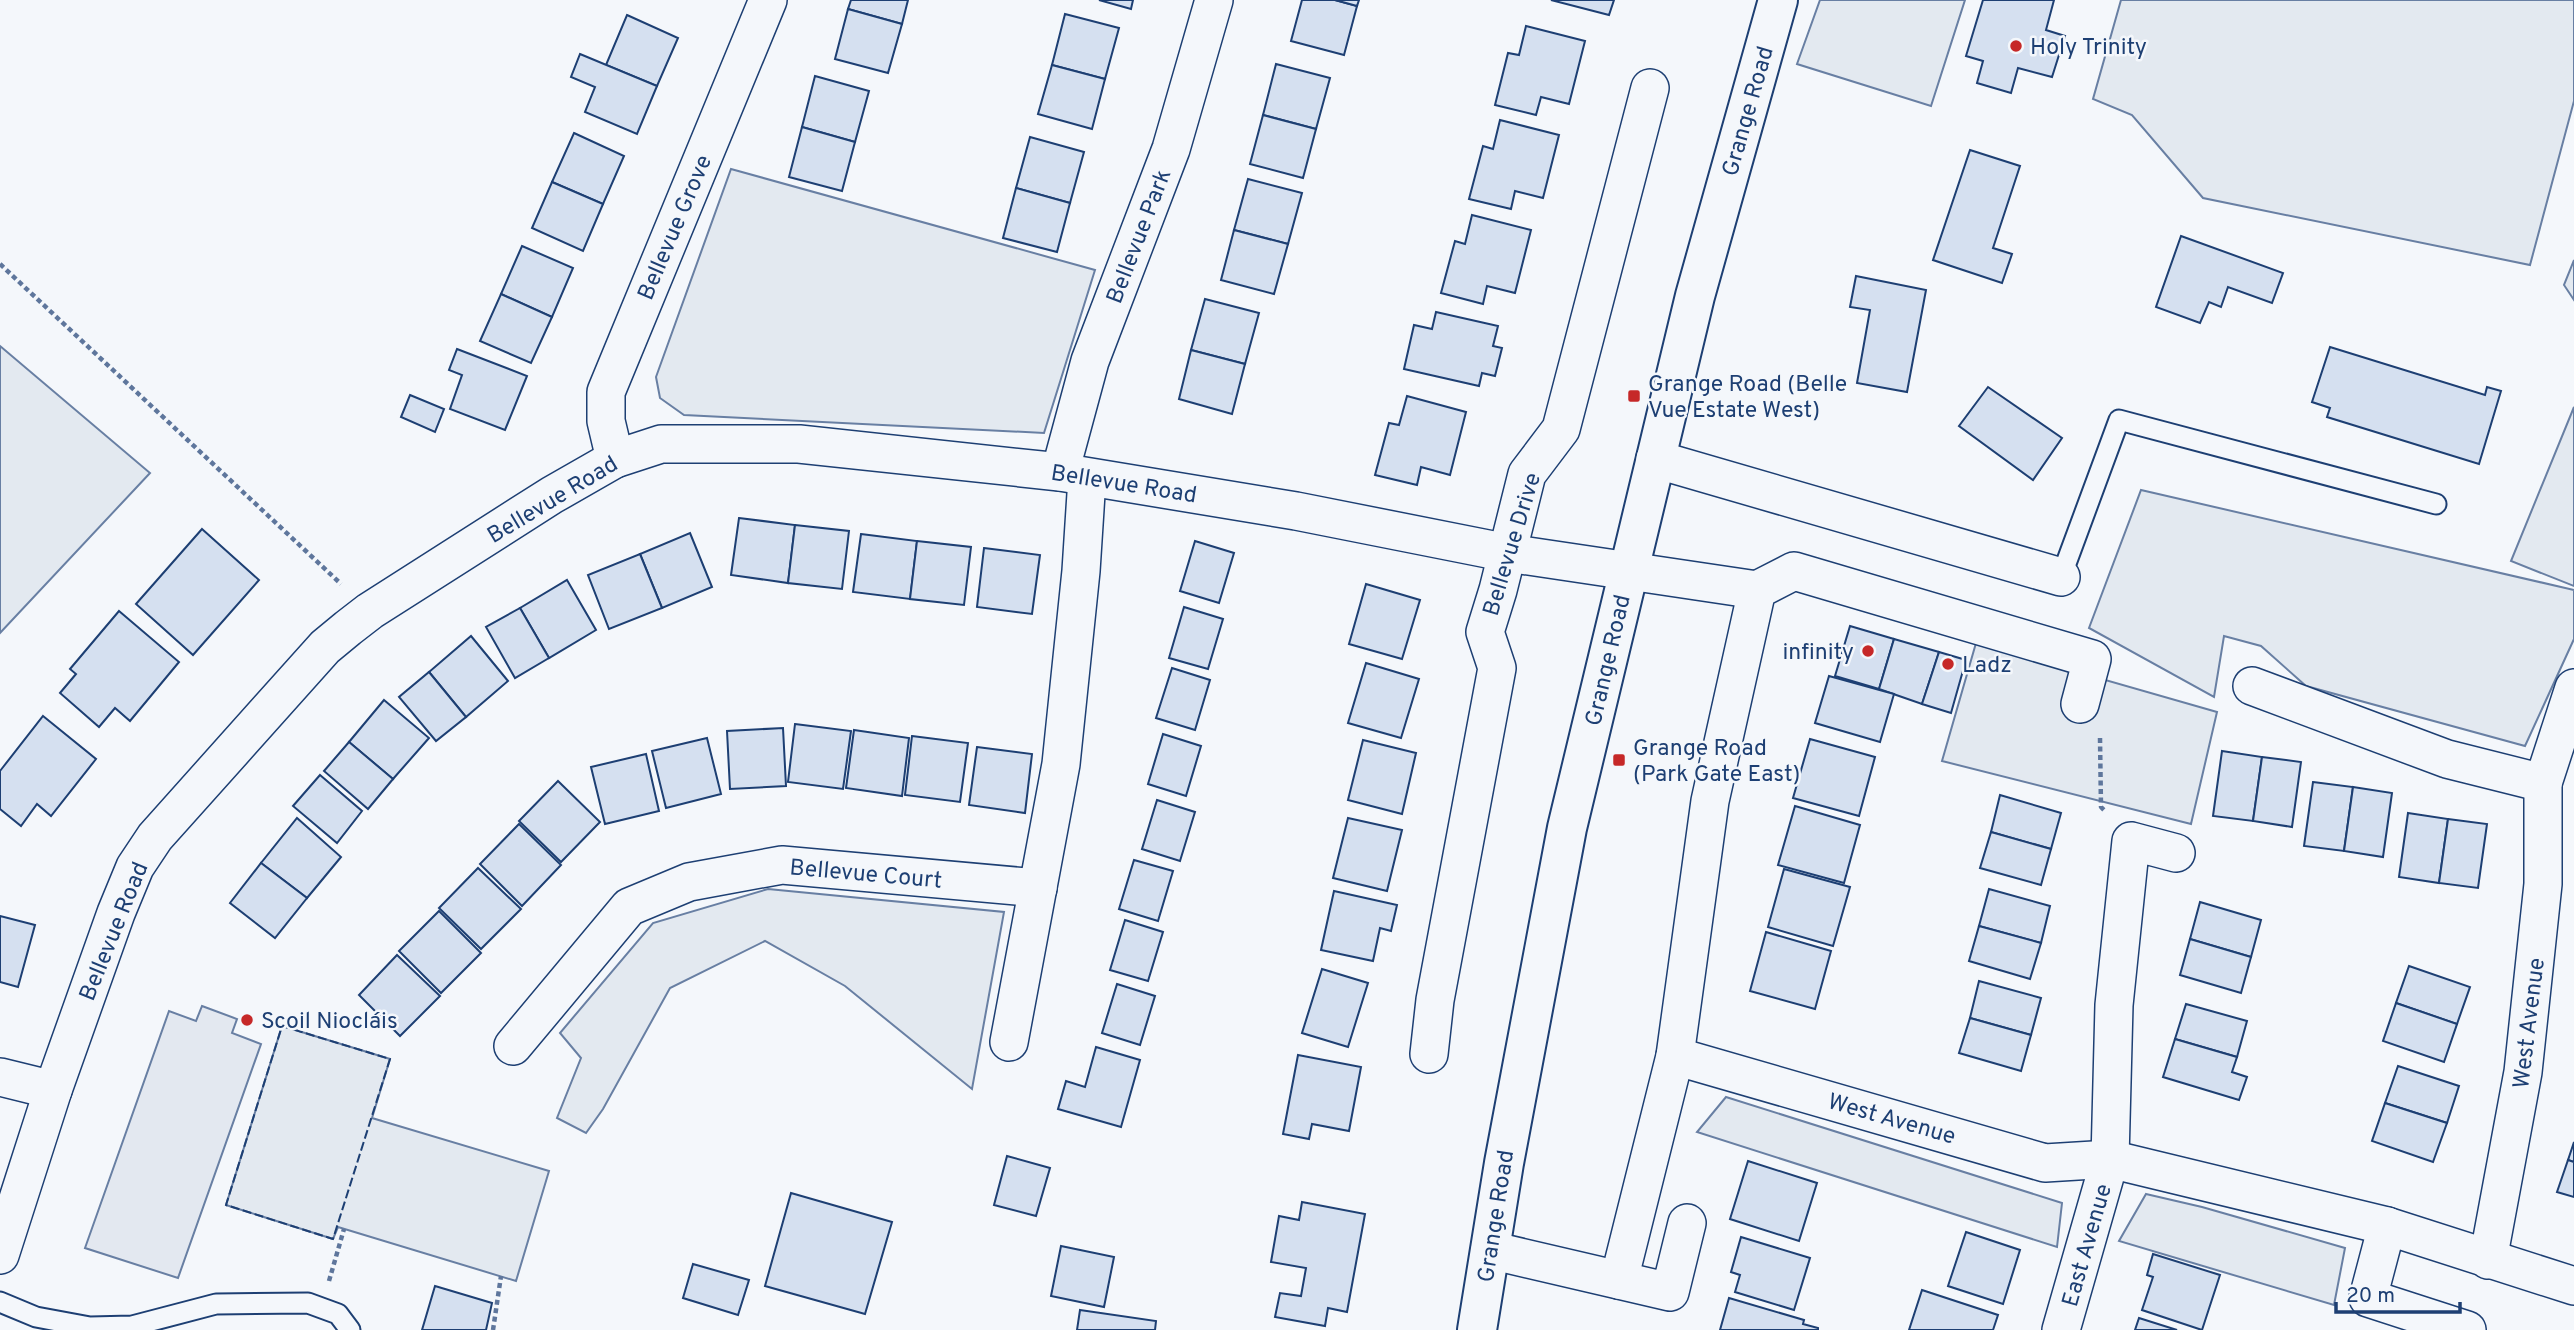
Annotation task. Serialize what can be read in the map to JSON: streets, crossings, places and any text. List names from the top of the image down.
{
  "streets": {
    "main road": ["Grange Road"],
    "street": [
      "Bellevue Grove",
      "Bellevue Park",
      "Bellevue Road",
      "Bellevue Drive",
      "Bellevue Court",
      "West Avenue",
      "East Avenue"
    ]
  },
  "crossings": [
    ["Grange Road", "Bellevue Road"],
    ["Bellevue Grove", "Bellevue Road"],
    ["Bellevue Park", "Bellevue Road"],
    ["Bellevue Road", "Bellevue Drive"],
    ["West Avenue", "East Avenue"]
  ],
  "places": {
    "other": [
      "Holy Trinity",
      "infinity",
      "Ladz",
      "Scoil Niocláis"
    ],
    "transit": ["Grange Road (Belle Vue Estate West)", "Grange Road (Park Gate East)"]
  },
  "scale_bar": "20 m"
}
